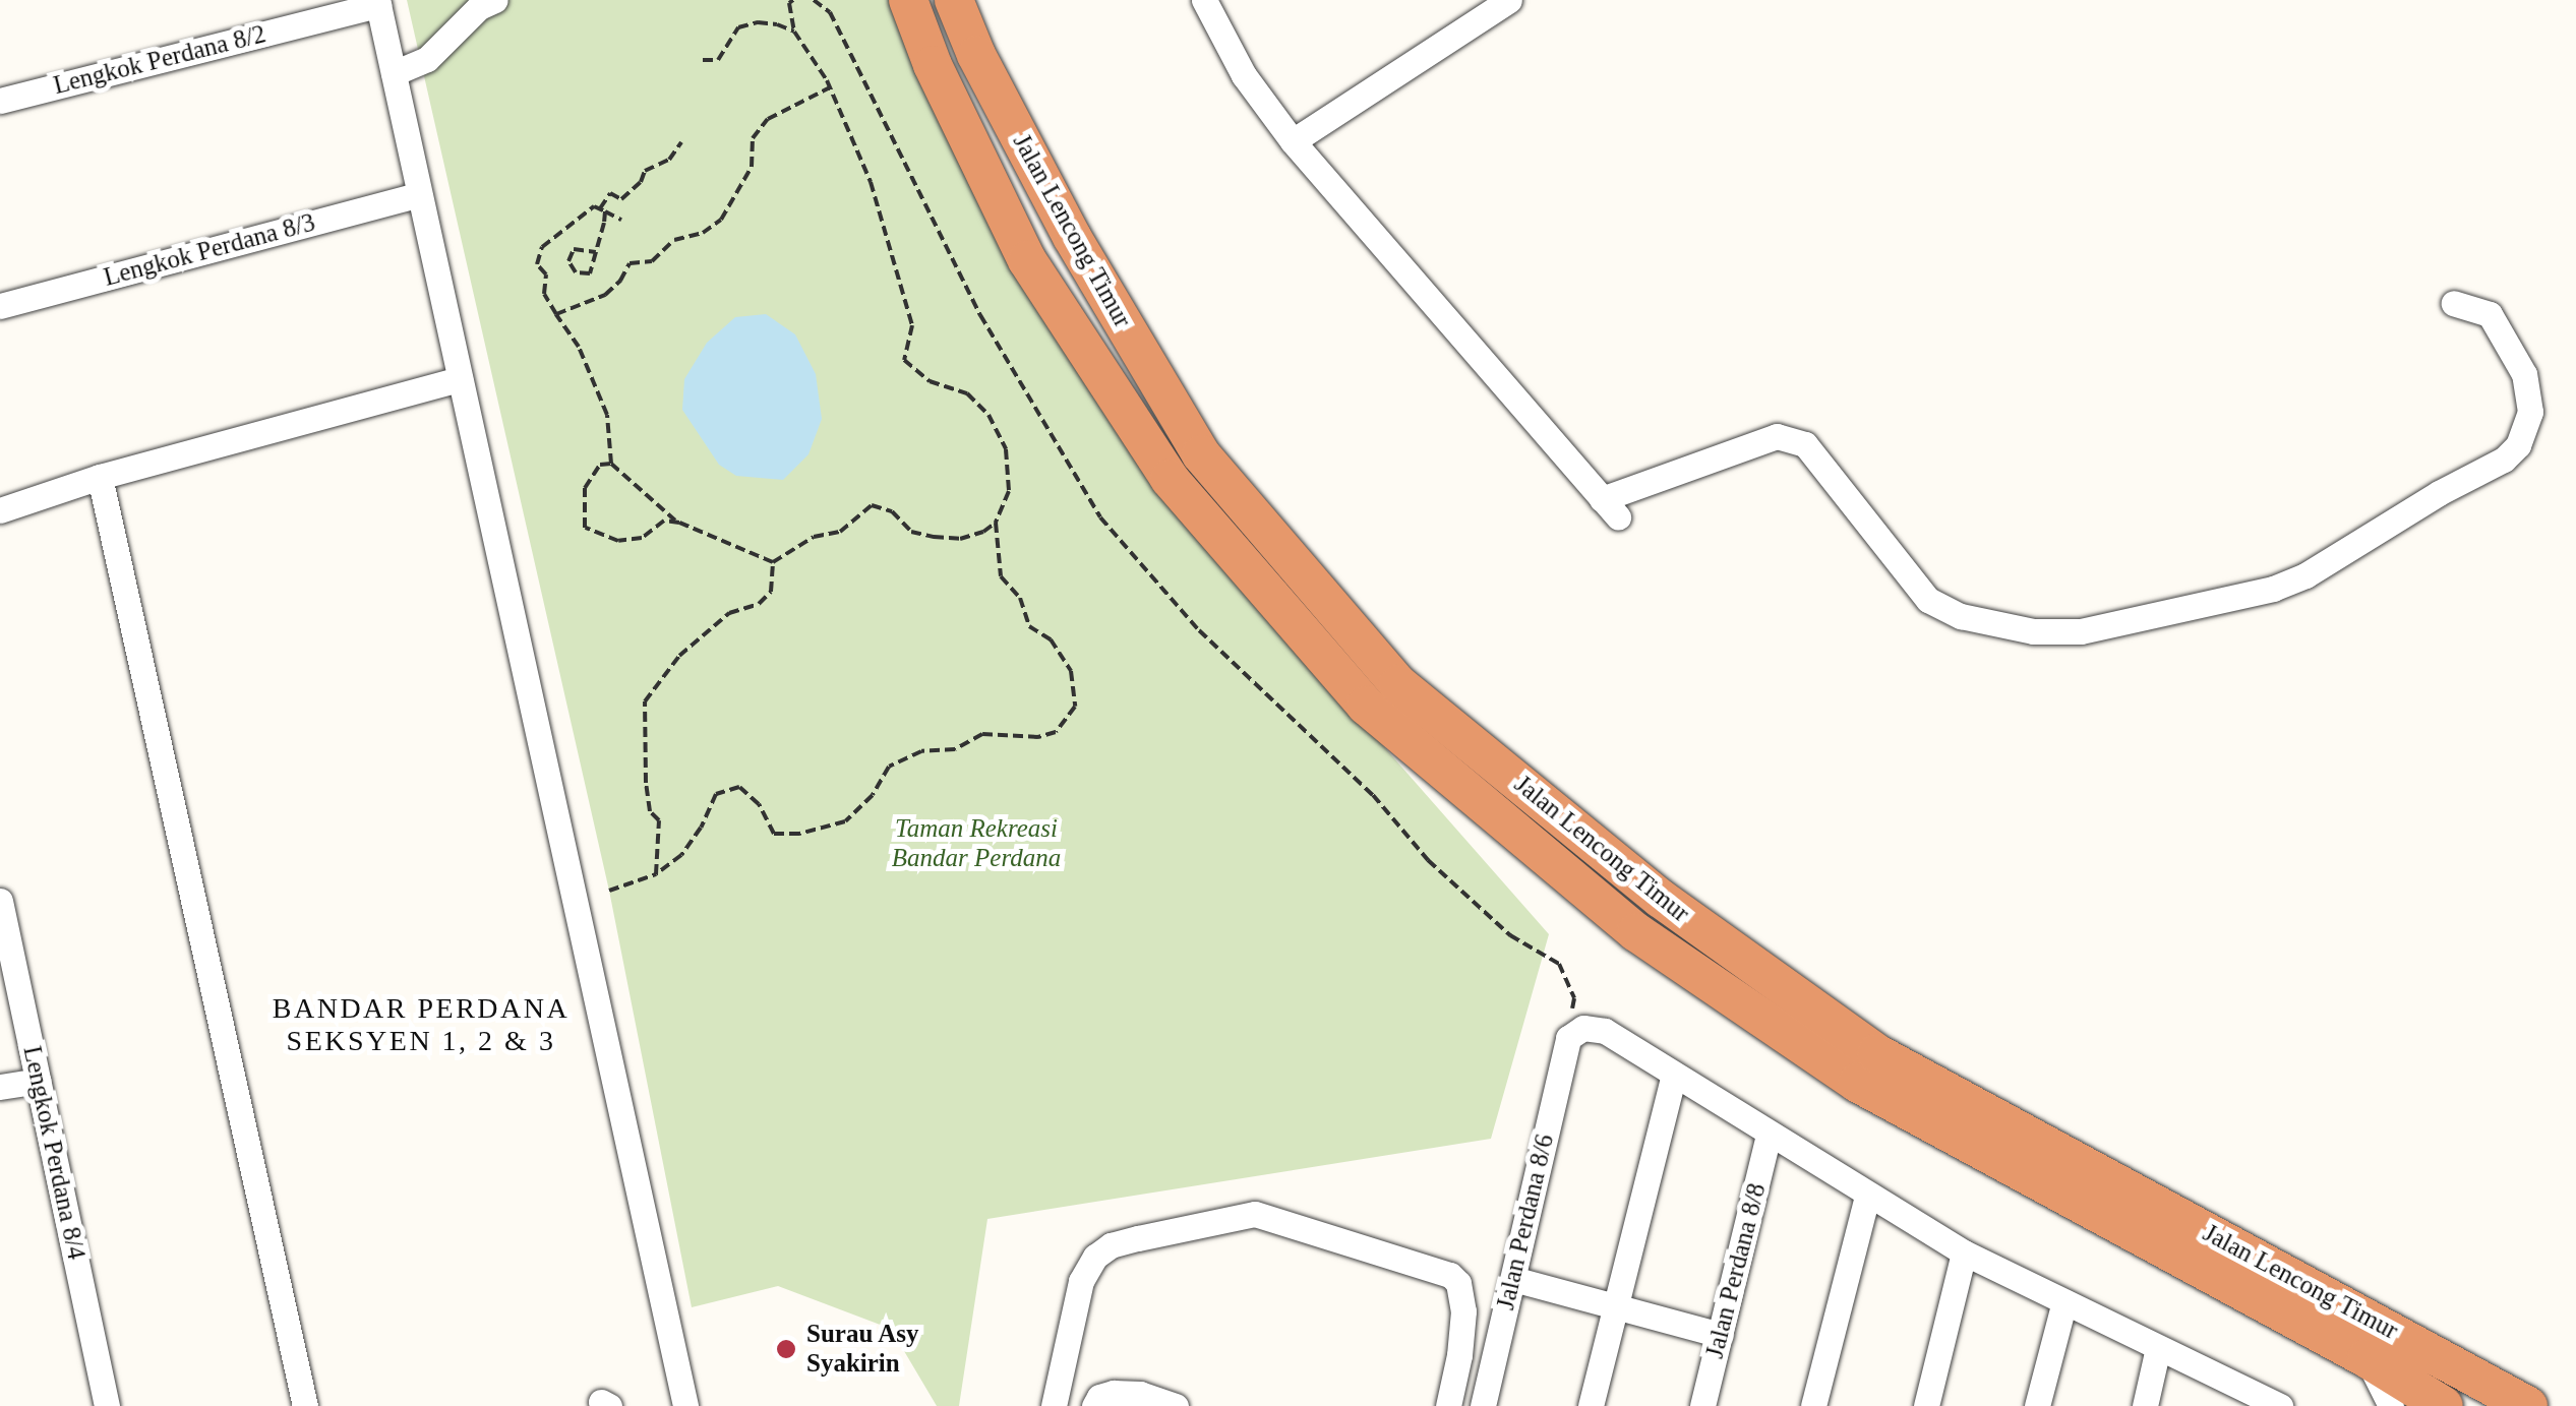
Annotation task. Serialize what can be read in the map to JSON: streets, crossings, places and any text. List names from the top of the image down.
{
  "streets": {
    "highway": ["Jalan Lencong Timur"],
    "street": [
      "Lengkok Perdana 8/2",
      "Lengkok Perdana 8/3",
      "Lengkok Perdana 8/4",
      "Jalan Perdana 8/6",
      "Jalan Perdana 8/8"
    ]
  },
  "districts": ["BANDAR PERDANA SEKSYEN 1, 2 & 3"],
  "parks": ["Taman Rekreasi Bandar Perdana"],
  "places": ["Surau Asy Syakirin"]
}
